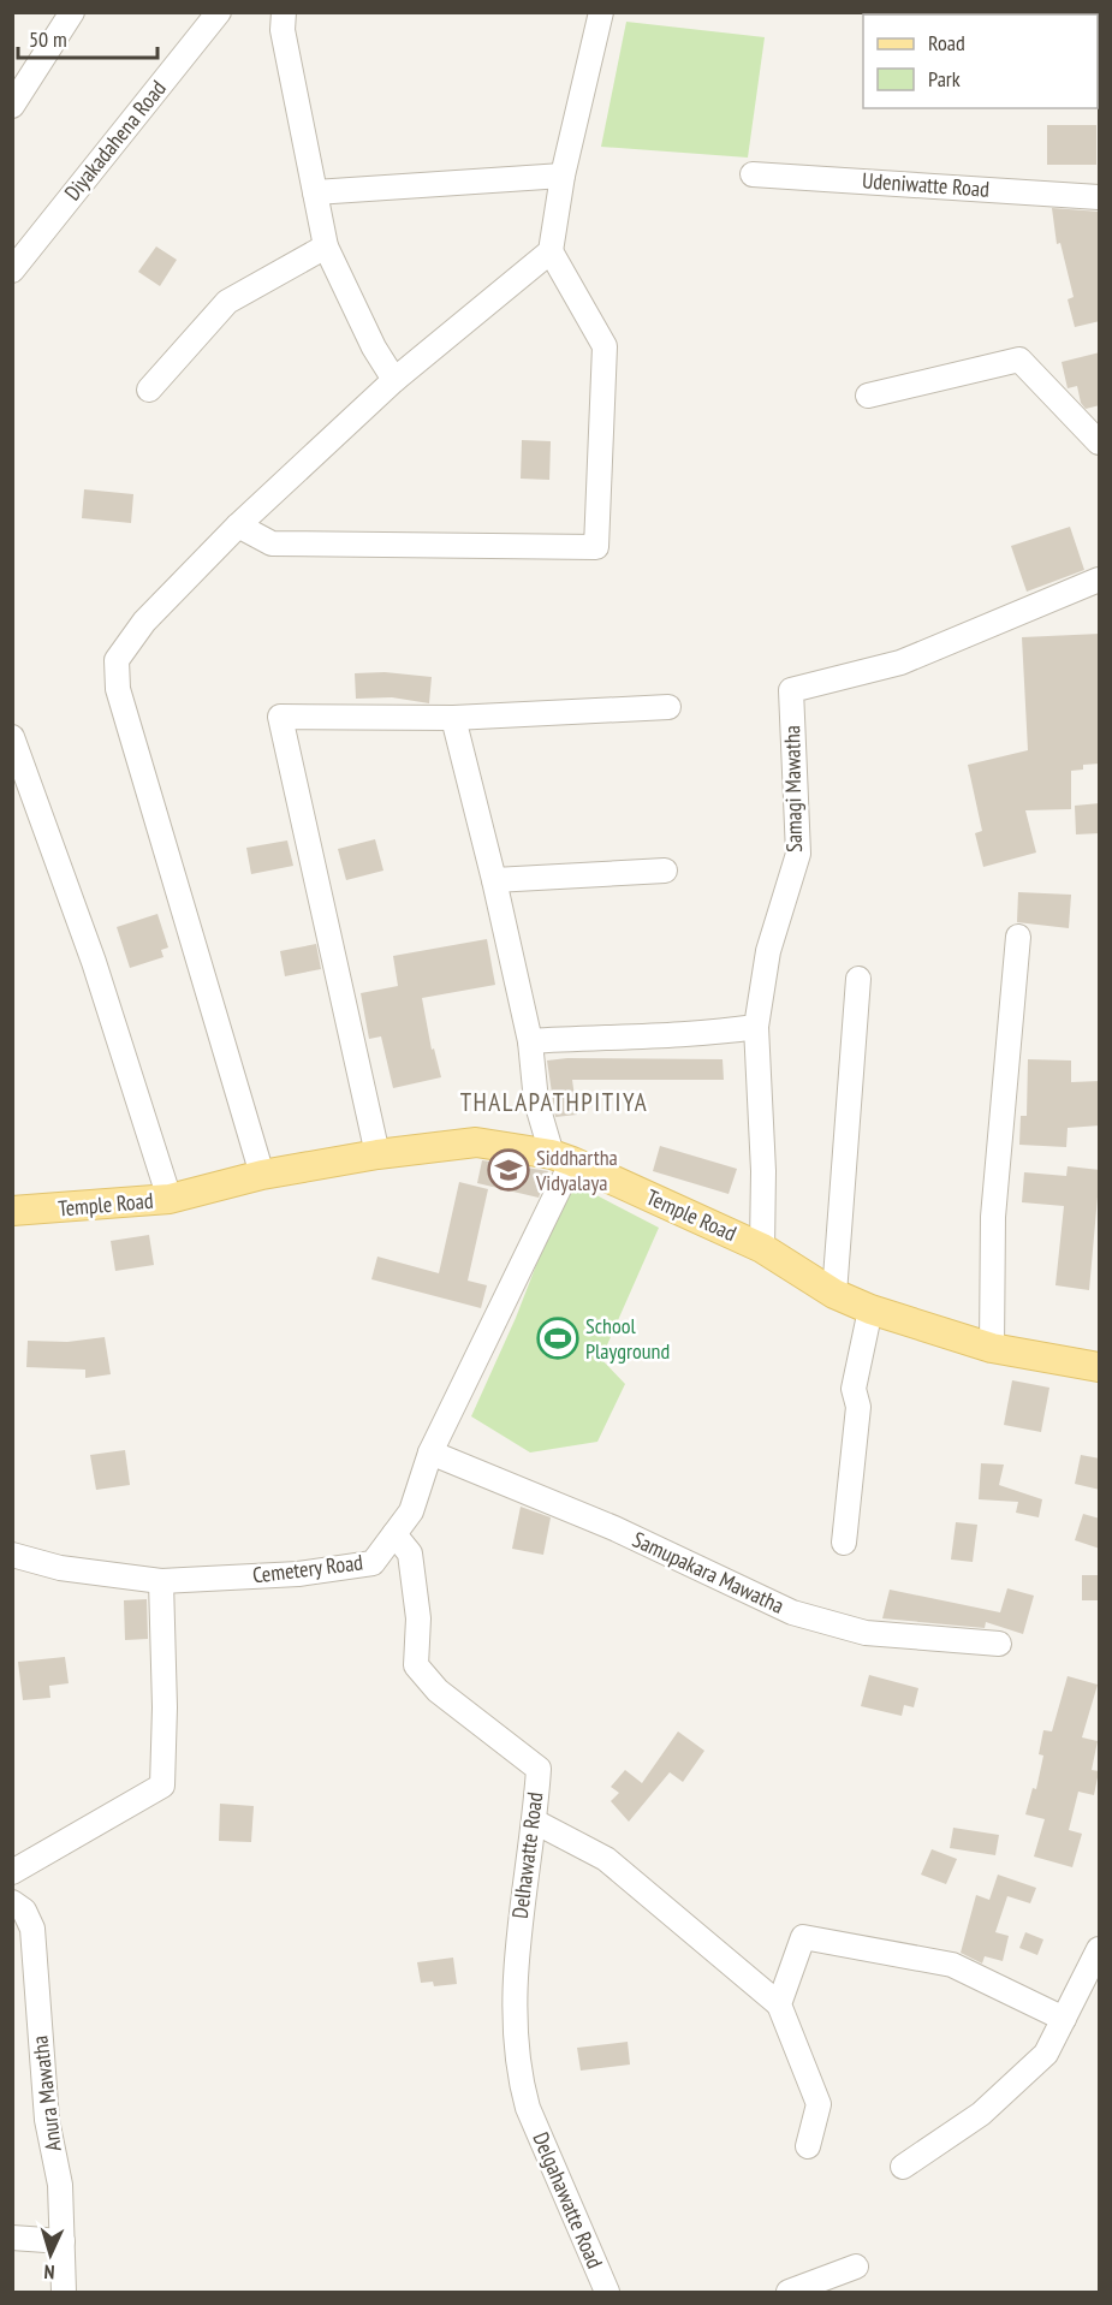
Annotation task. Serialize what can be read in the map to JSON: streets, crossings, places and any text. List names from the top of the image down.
{
  "streets": {
    "main road": ["Temple Road"],
    "street": [
      "Diyakadahena Road",
      "Udeniwatte Road",
      "Samagi Mawatha",
      "Cemetery Road",
      "Samupakara Mawatha",
      "Delhawatte Road",
      "Anura Mawatha",
      "Delgahawatte Road"
    ]
  },
  "crossings": [
    ["Temple Road", "Cemetery Road"],
    ["Cemetery Road", "Samupakara Mawatha"],
    ["Cemetery Road", "Delhawatte Road"],
    ["Delhawatte Road", "Delgahawatte Road"]
  ],
  "districts": ["THALAPATHPITIYA"],
  "places": {
    "school or university": ["Siddhartha Vidyalaya"],
    "sports": ["School Playground"]
  },
  "legend": ["Road", "Park"],
  "scale_bar": "50 m",
  "north": "bottom"
}
